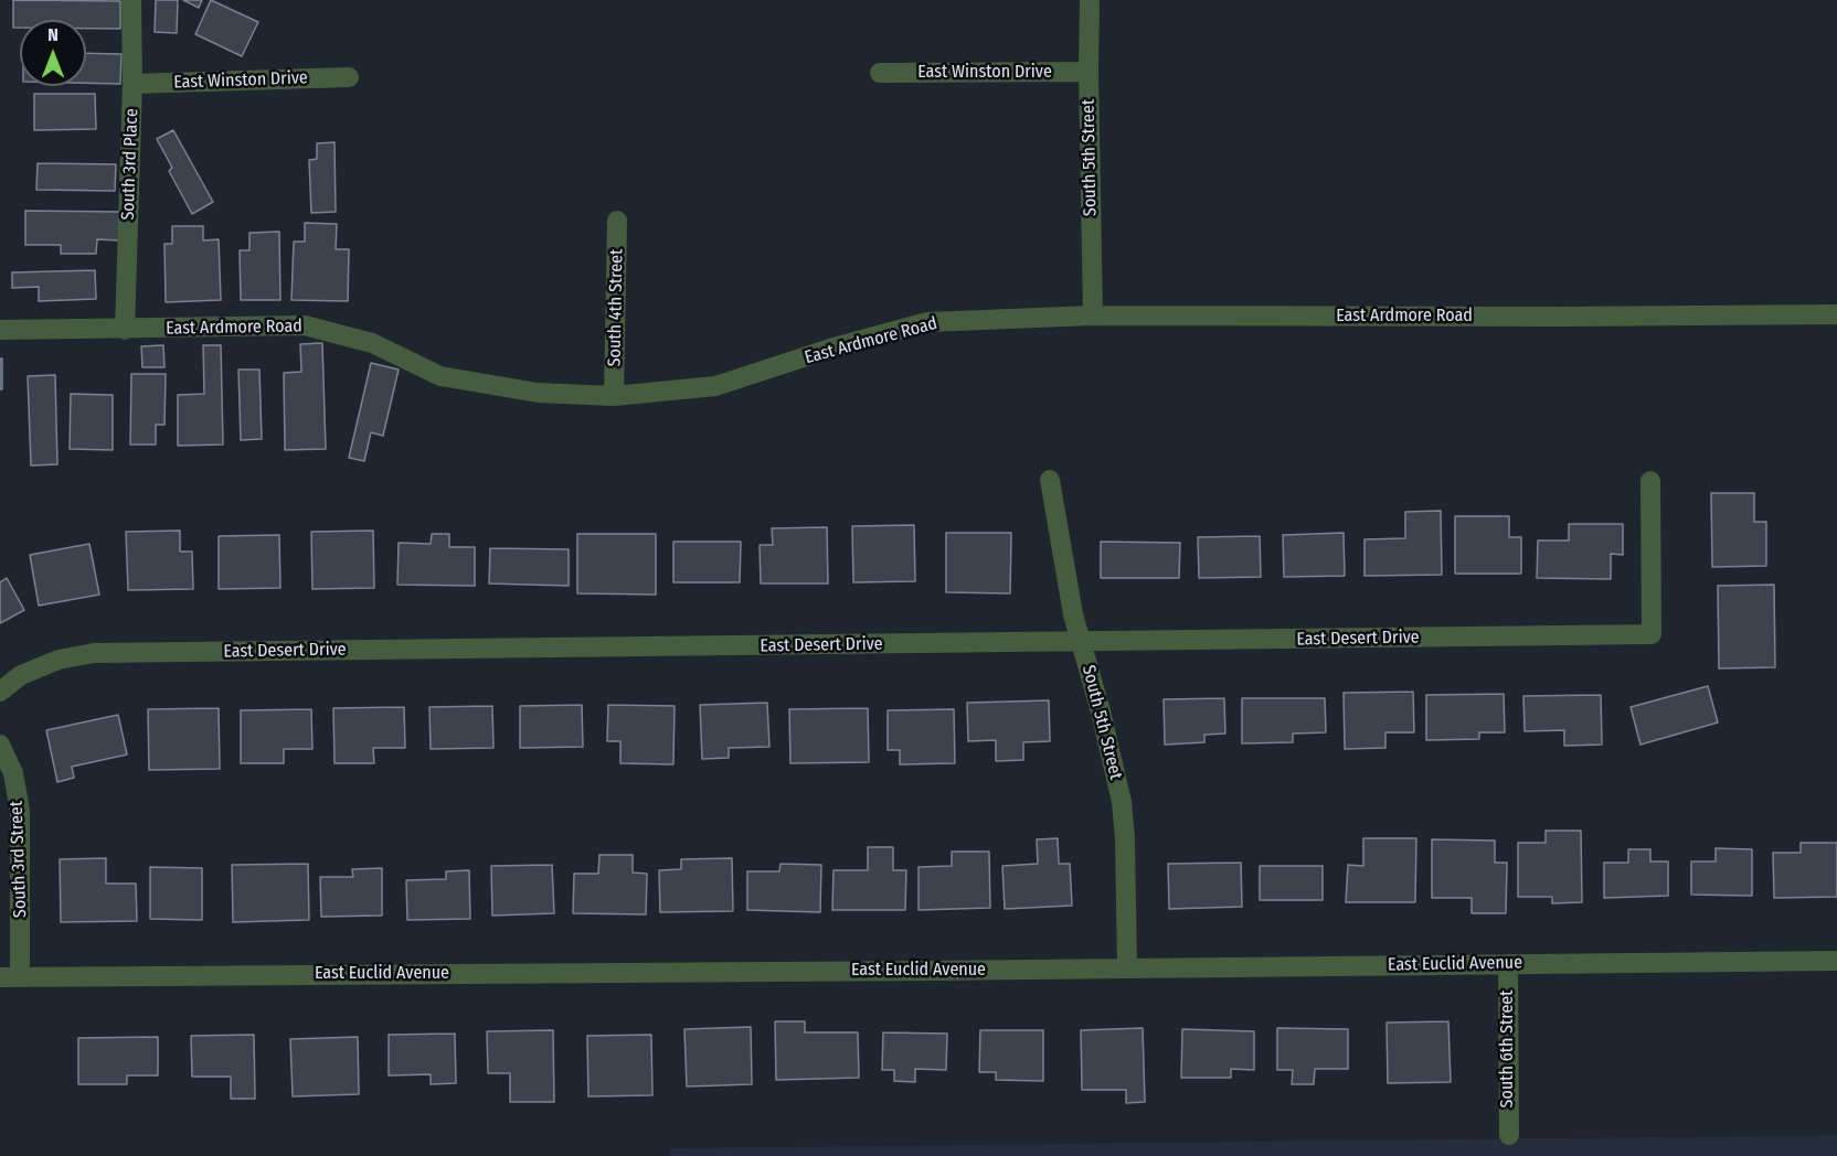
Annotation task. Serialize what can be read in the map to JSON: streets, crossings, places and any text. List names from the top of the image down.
{
  "streets": {
    "street": [
      "East Winston Drive",
      "South 5th Street",
      "South 3rd Place",
      "South 4th Street",
      "East Ardmore Road",
      "East Desert Drive",
      "South 3rd Street",
      "East Euclid Avenue",
      "South 6th Street"
    ]
  },
  "crossings": [
    ["East Winston Drive", "South 5th Street"],
    ["East Winston Drive", "South 3rd Place"],
    ["South 5th Street", "East Ardmore Road"],
    ["South 5th Street", "East Desert Drive"],
    ["South 5th Street", "East Euclid Avenue"],
    ["South 3rd Place", "East Ardmore Road"],
    ["South 4th Street", "East Ardmore Road"],
    ["South 3rd Street", "East Euclid Avenue"],
    ["East Euclid Avenue", "South 6th Street"]
  ],
  "north": "top"
}
